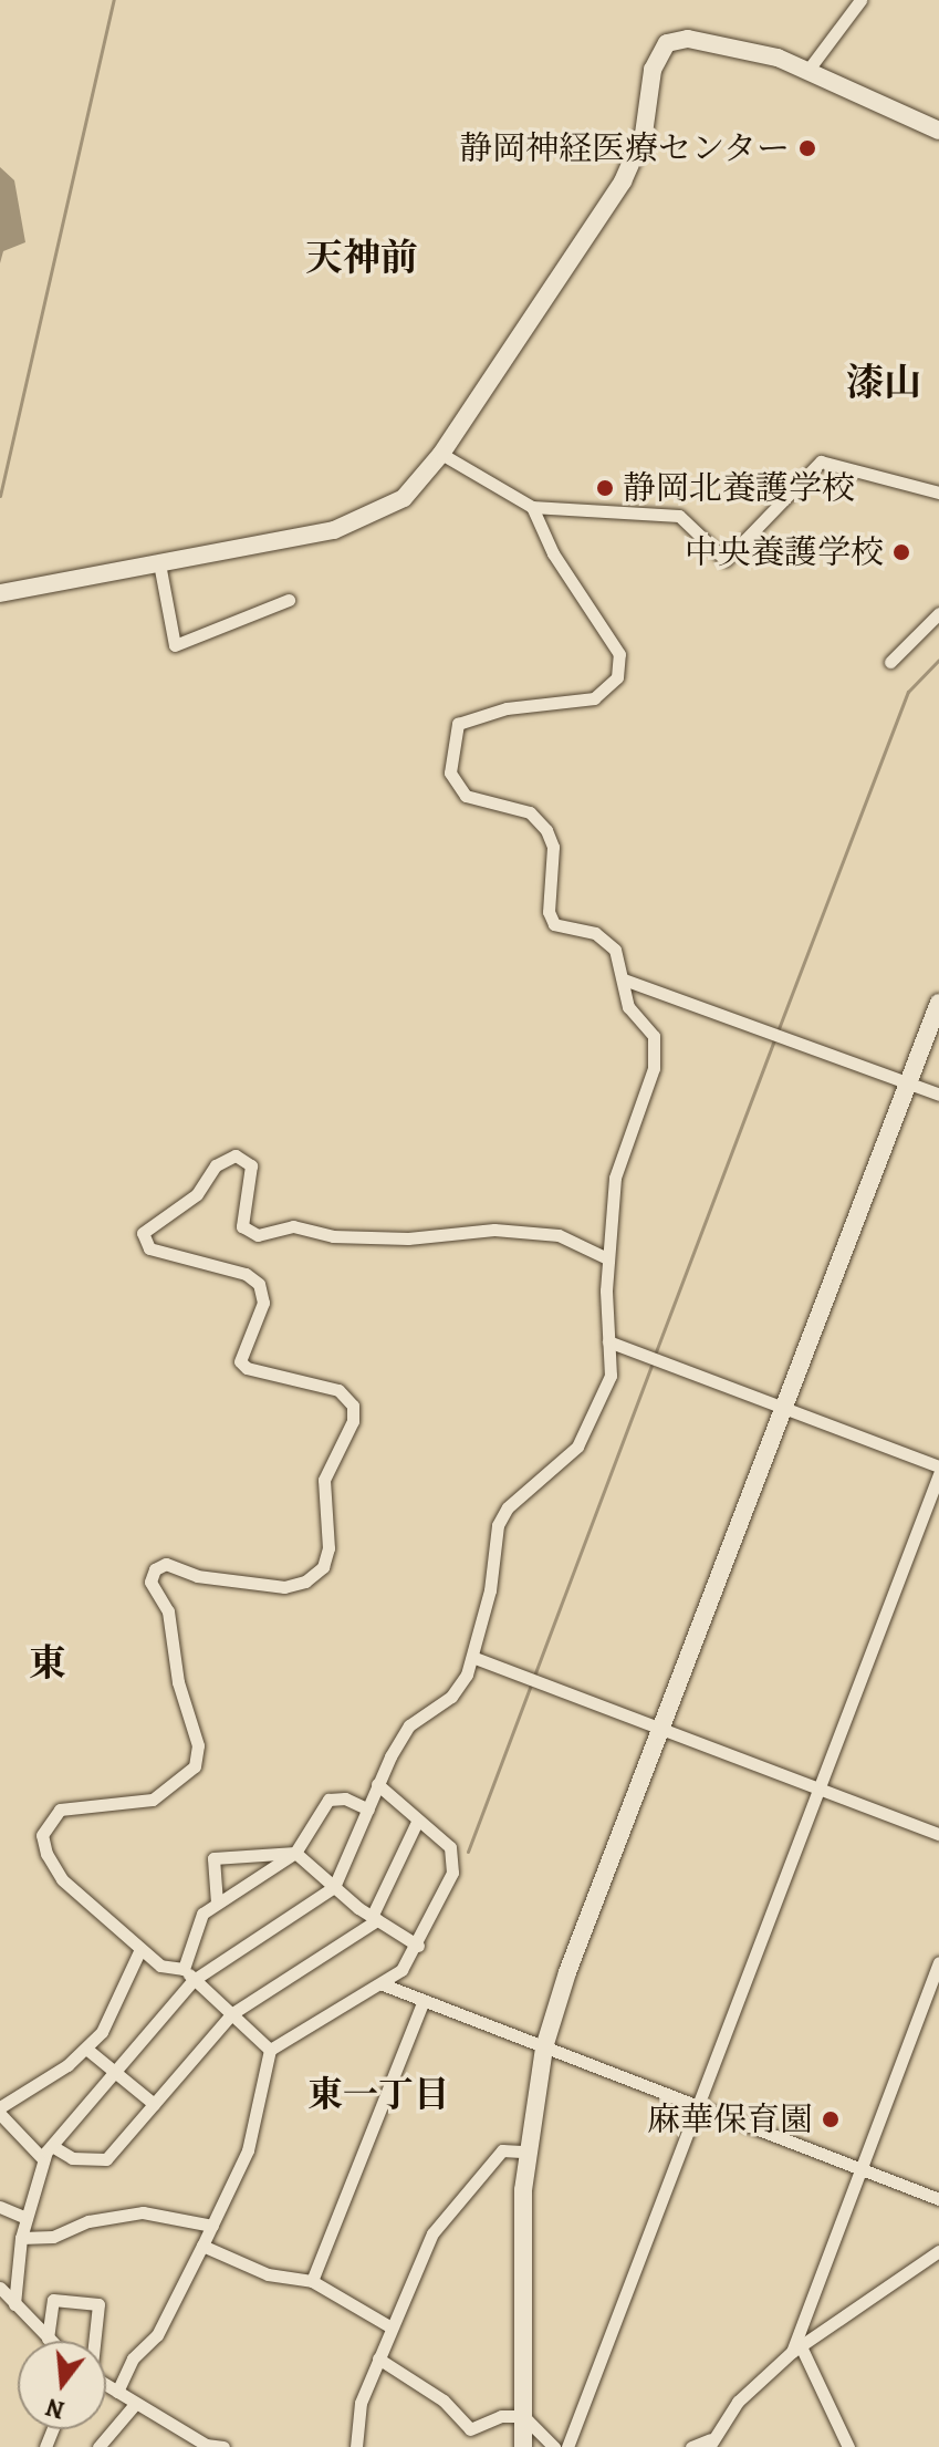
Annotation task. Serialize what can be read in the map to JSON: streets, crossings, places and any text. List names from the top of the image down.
{
  "districts": [
    "天神前",
    "漆山",
    "東",
    "東一丁目"
  ],
  "places": [
    "静岡神経医療センター",
    "静岡北養護学校",
    "中央養護学校",
    "麻華保育園"
  ],
  "north": "bottom"
}
